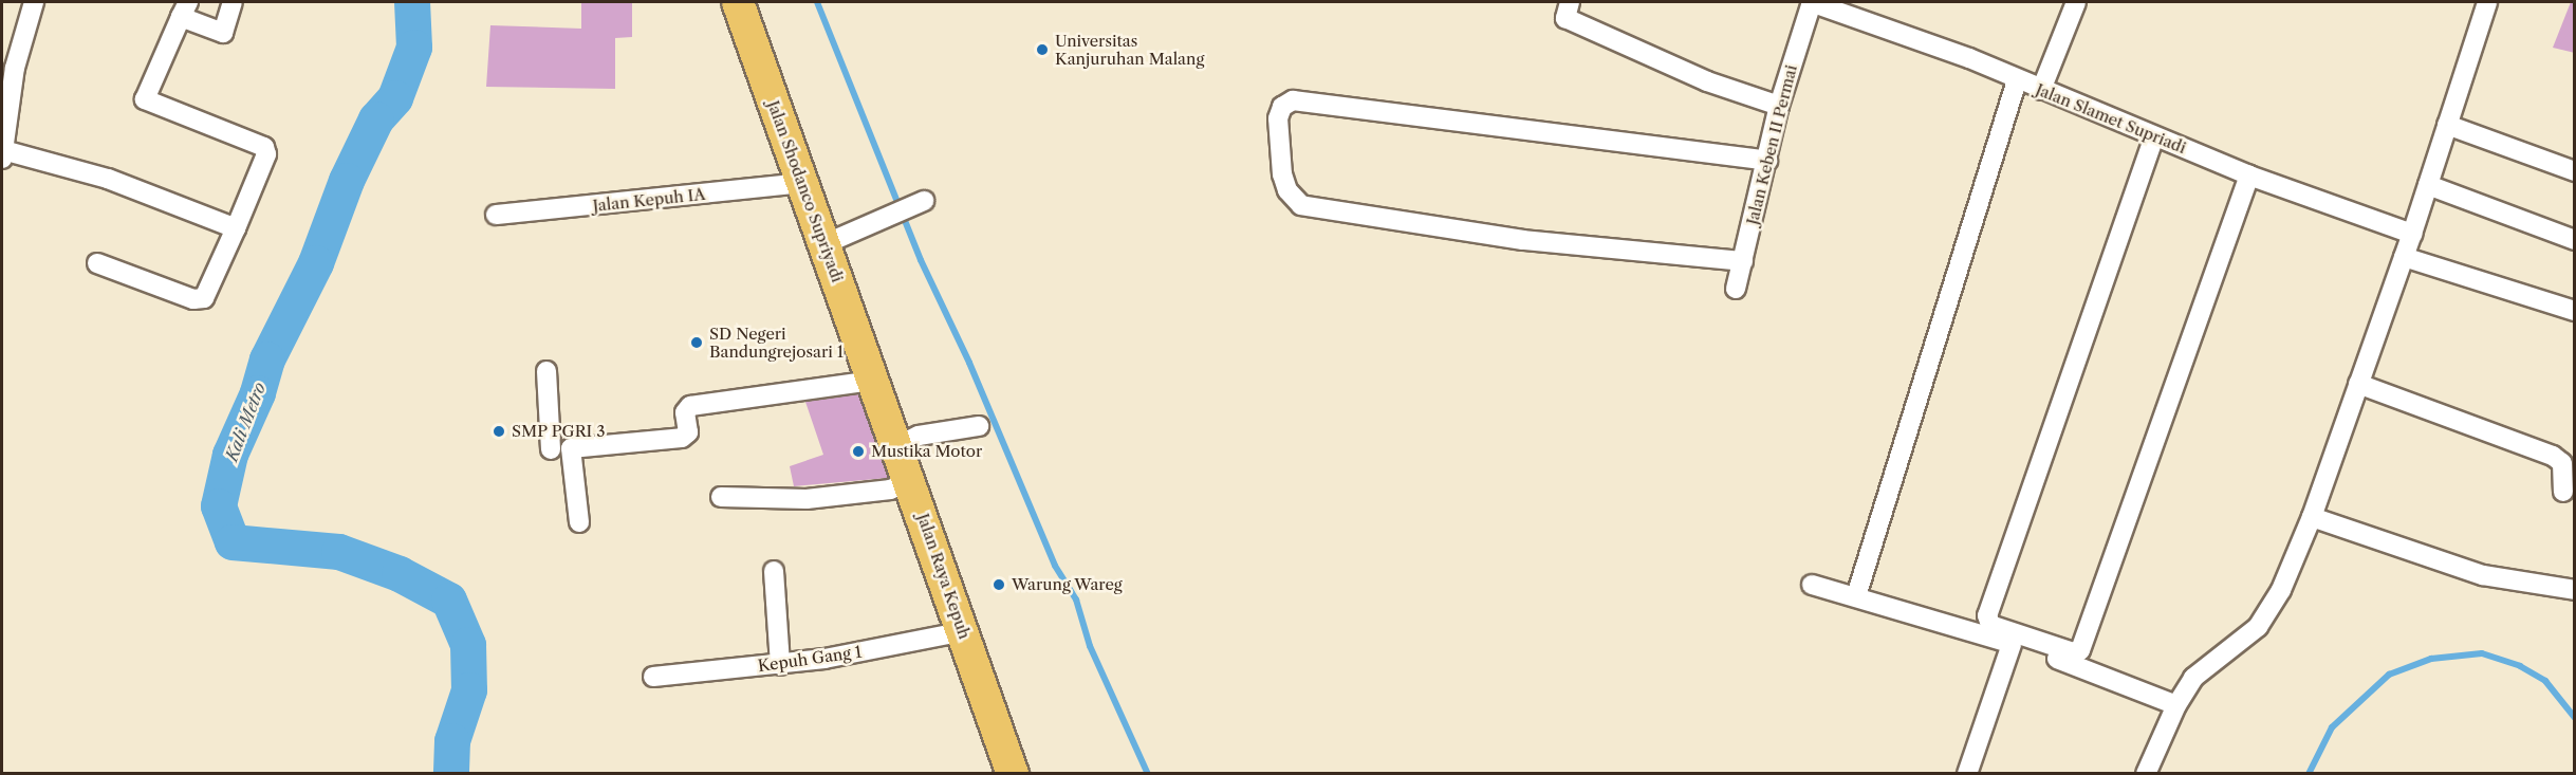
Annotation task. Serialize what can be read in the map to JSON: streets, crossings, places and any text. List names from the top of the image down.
{
  "streets": {
    "main road": ["Jalan Shodanco Supriyadi", "Jalan Raya Kepuh"],
    "street": [
      "Jalan Slamet Supriadi",
      "Jalan Keben II Permai",
      "Jalan Kepuh IA",
      "Kepuh Gang 1"
    ]
  },
  "crossings": [
    ["Jalan Slamet Supriadi", "Jalan Keben II Permai"],
    ["Jalan Shodanco Supriyadi", "Jalan Kepuh IA"],
    ["Jalan Shodanco Supriyadi", "Jalan Raya Kepuh"],
    ["Jalan Raya Kepuh", "Kepuh Gang 1"]
  ],
  "water": ["Kali Metro"],
  "places": [
    "Universitas Kanjuruhan Malang",
    "SD Negeri Bandungrejosari 1",
    "SMP PGRI 3",
    "Mustika Motor",
    "Warung Wareg"
  ]
}
